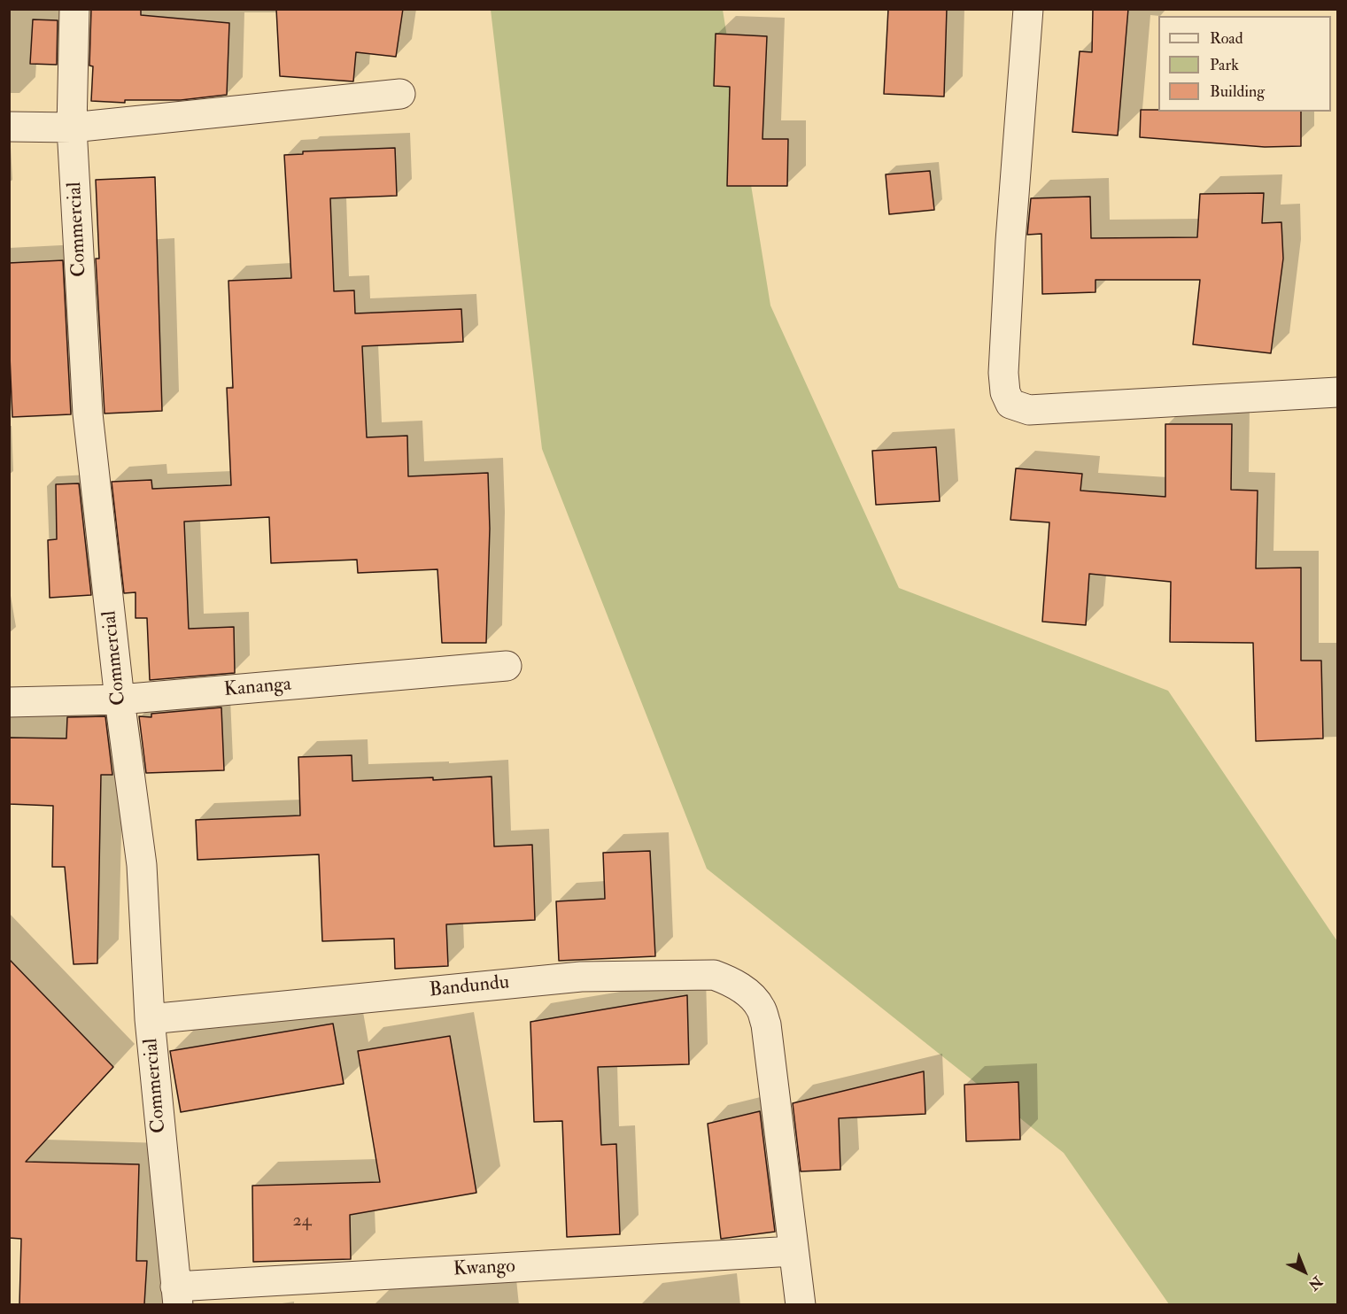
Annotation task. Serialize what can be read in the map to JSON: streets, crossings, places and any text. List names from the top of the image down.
{
  "streets": {
    "street": [
      "Commercial",
      "Kananga",
      "Bandundu",
      "Kwango"
    ]
  },
  "crossings": [
    ["Commercial", "Kananga"],
    ["Commercial", "Bandundu"],
    ["Commercial", "Kwango"],
    ["Bandundu", "Kwango"]
  ],
  "house_numbers": ["24"],
  "legend": ["Road", "Park", "Building"],
  "north": "bottom right"
}
